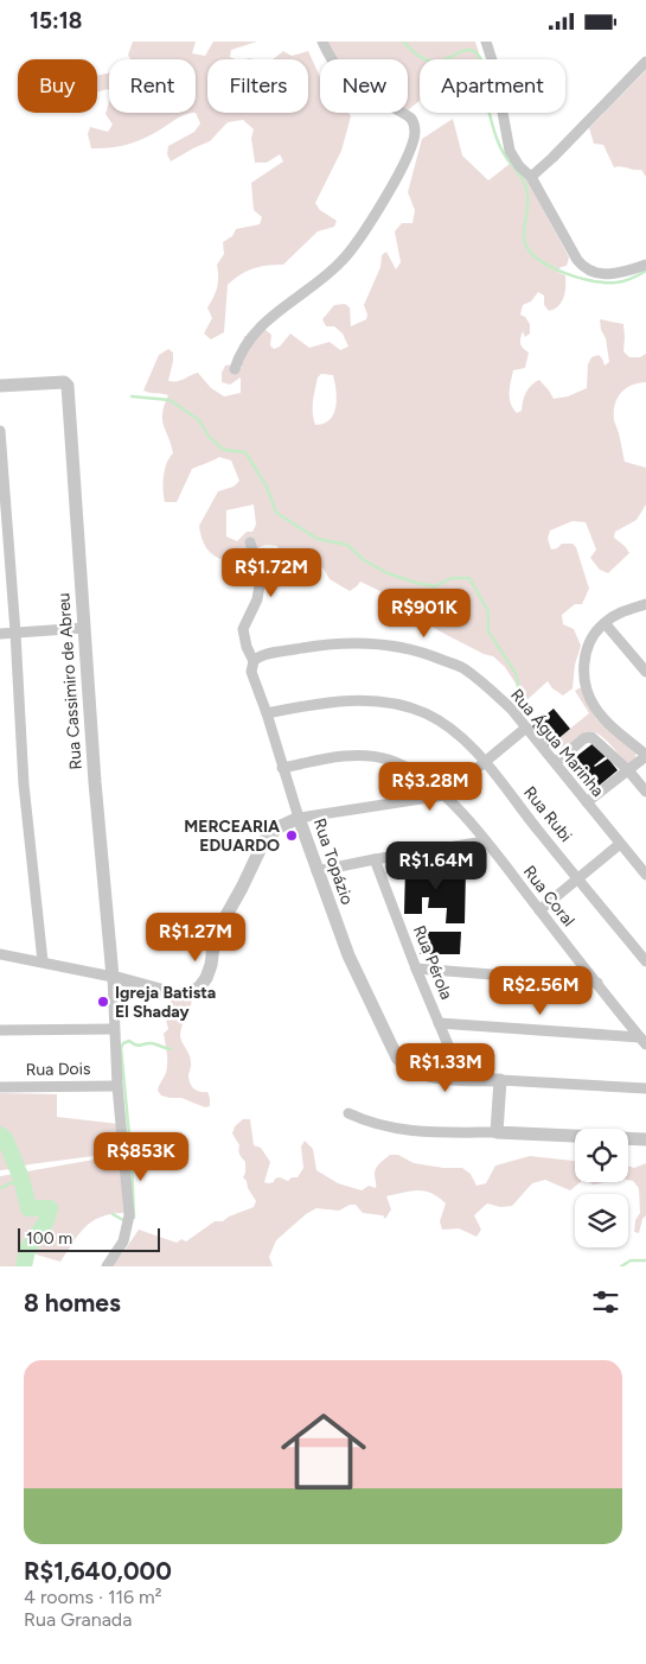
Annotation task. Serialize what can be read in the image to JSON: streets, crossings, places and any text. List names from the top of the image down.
{
  "streets": {
    "street": [
      "Rua Cassimiro de Abreu",
      "Rua Água Marinha",
      "Rua Rubi",
      "Rua Topázio",
      "Rua Coral",
      "Rua Pérola",
      "Rua Dois"
    ]
  },
  "crossings": [
    ["Rua Água Marinha", "Rua Topázio"],
    ["Rua Rubi", "Rua Topázio"],
    ["Rua Topázio", "Rua Coral"],
    ["Rua Topázio", "Rua Pérola"]
  ],
  "places": ["MERCEARIA EDUARDO", "Igreja Batista El Shaday"],
  "scale_bar": "100 m",
  "page": {
    "status": "15:18",
    "chip": [
      "Buy",
      "Rent",
      "Filters",
      "New",
      "Apartment"
    ],
    "price": [
      "R$1.72M",
      "R$901K",
      "R$3.28M",
      "R$1.64M",
      "R$1.27M",
      "R$2.56M",
      "R$1.33M",
      "R$853K"
    ],
    "scale": "100 m",
    "heading": "8 homes",
    "list": [
      {
        "name": "R$1,640,000",
        "note": "4 rooms · 116 m² · Rua Granada"
      }
    ]
  }
}
